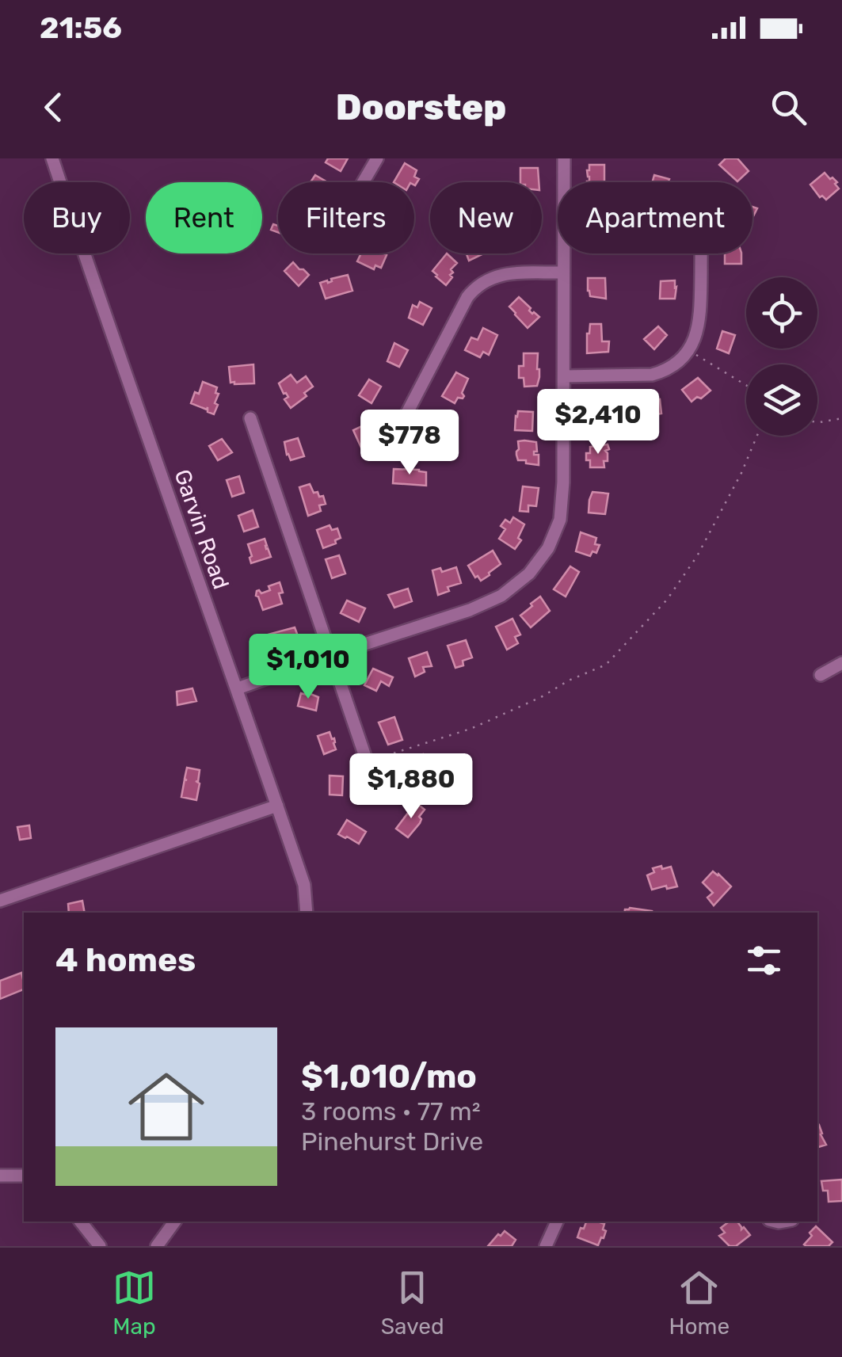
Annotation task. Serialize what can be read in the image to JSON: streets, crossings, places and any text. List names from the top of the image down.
{
  "streets": {
    "street": ["Garvin Road"]
  },
  "page": {
    "status": "21:56",
    "header": "Doorstep",
    "chip": [
      "Buy",
      "Rent",
      "Filters",
      "New",
      "Apartment"
    ],
    "price": [
      "$2,410",
      "$778",
      "$1,010",
      "$1,880"
    ],
    "heading": "4 homes",
    "list": [
      {
        "name": "$1,010/mo",
        "note": "3 rooms · 77 m² · Pinehurst Drive"
      }
    ],
    "tabs": ["Map", "Saved", "Home"]
  }
}
